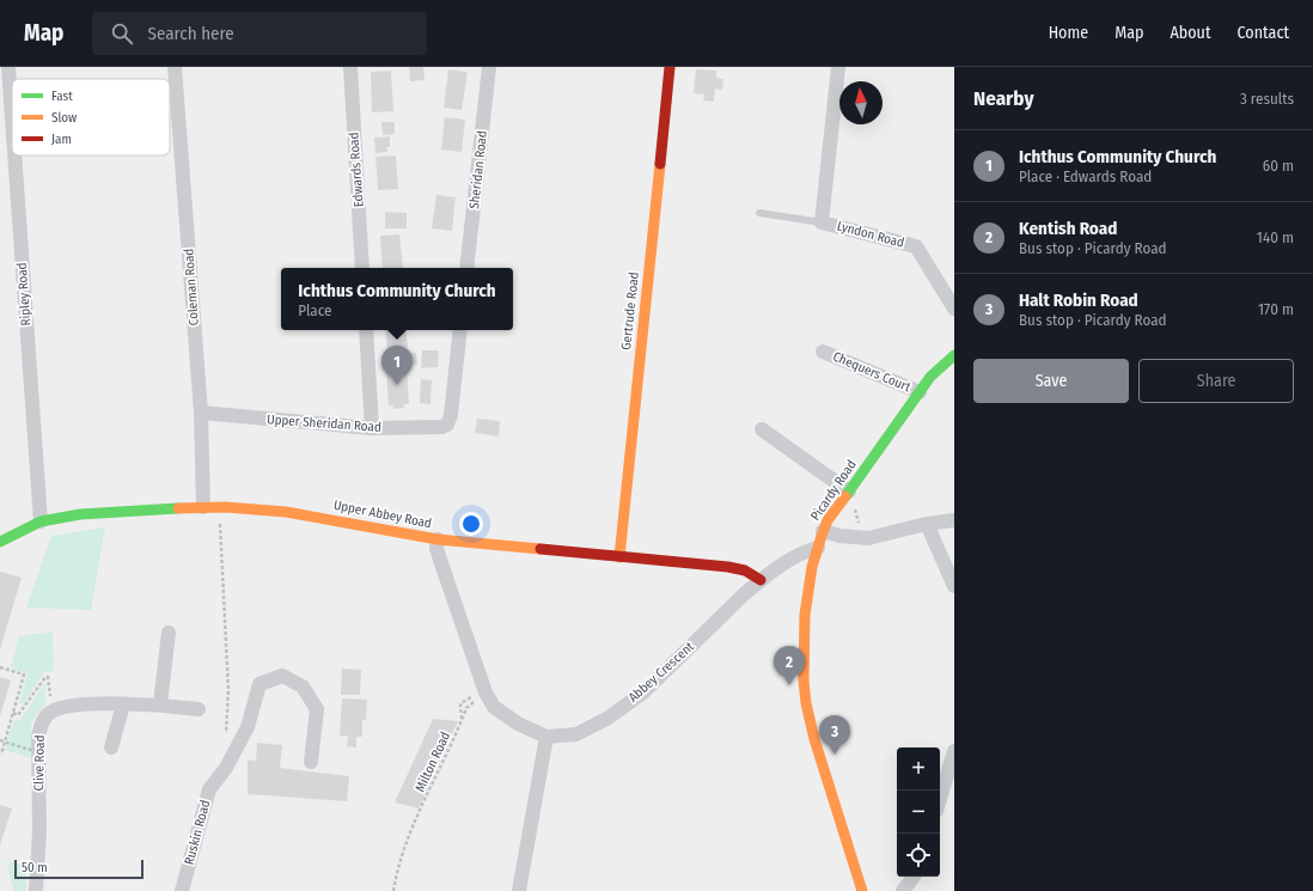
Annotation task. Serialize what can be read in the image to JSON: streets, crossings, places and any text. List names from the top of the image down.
{
  "streets": {
    "street": [
      "Edwards Road",
      "Sheridan Road",
      "Lyndon Road",
      "Coleman Road",
      "Ripley Road",
      "Gertrude Road",
      "Chequers Court",
      "Upper Sheridan Road",
      "Picardy Road",
      "Upper Abbey Road",
      "Abbey Crescent",
      "Clive Road",
      "Ruskin Road"
    ],
    "path": ["Milton Road"]
  },
  "crossings": [
    ["Coleman Road", "Upper Sheridan Road"],
    ["Coleman Road", "Upper Abbey Road"],
    ["Ripley Road", "Upper Abbey Road"],
    ["Gertrude Road", "Upper Abbey Road"],
    ["Chequers Court", "Picardy Road"],
    ["Picardy Road", "Abbey Crescent"],
    ["Upper Abbey Road", "Abbey Crescent"]
  ],
  "legend": ["Fast", "Slow", "Jam"],
  "scale_bar": "50 m",
  "north": "top",
  "page": {
    "header": "Map",
    "search": "Search here",
    "nav": [
      "Home",
      "Map",
      "About",
      "Contact"
    ],
    "heading": ["Nearby", "3 results"],
    "list": [
      {
        "mark": "1",
        "name": "Ichthus Community Church",
        "note": "Place · Edwards Road",
        "value": "60 m"
      },
      {
        "mark": "2",
        "name": "Kentish Road",
        "note": "Bus stop · Picardy Road",
        "value": "140 m"
      },
      {
        "mark": "3",
        "name": "Halt Robin Road",
        "note": "Bus stop · Picardy Road",
        "value": "170 m"
      }
    ],
    "popup": ["Ichthus Community Church", "Place"],
    "buttons": ["Save", "Share"],
    "pins": ["1", "2", "3"],
    "map_buttons": ["+", "−"],
    "scale": "50 m"
  }
}
